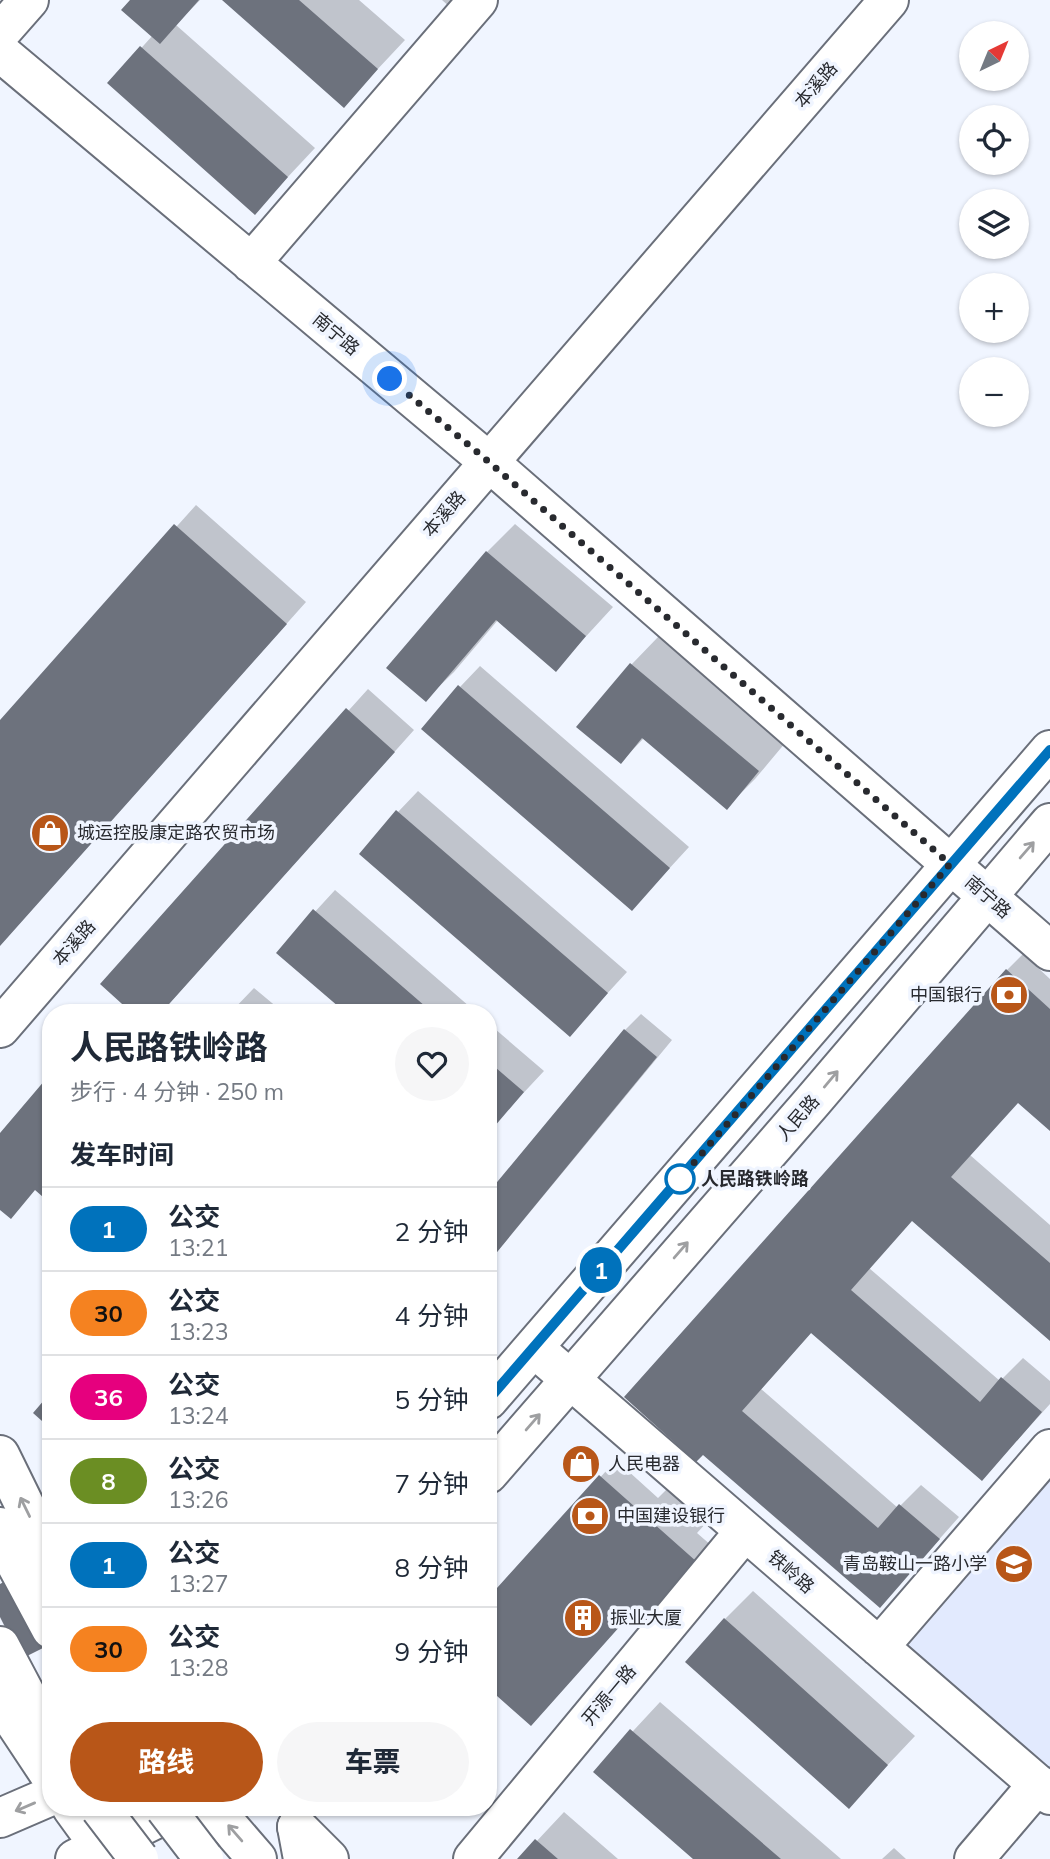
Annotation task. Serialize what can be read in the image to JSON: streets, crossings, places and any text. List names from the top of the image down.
{
  "streets": {
    "main road": [
      "本溪路",
      "南宁路",
      "人民路",
      "铁岭路",
      "开源一路"
    ]
  },
  "crossings": [
    ["本溪路", "南宁路"],
    ["南宁路", "人民路"],
    ["人民路", "铁岭路"],
    ["铁岭路", "开源一路"]
  ],
  "places": {
    "shop": ["城运控股康定路农贸市场", "人民电器"],
    "bank": ["中国银行", "中国建设银行"],
    "other": ["人民路铁岭路"],
    "school or university": ["青岛鞍山一路小学"],
    "building": ["振业大厦"]
  },
  "lines": ["bus line 1"],
  "north": "top right",
  "page": {
    "on_map": "1",
    "map_buttons": ["+", "−"],
    "heading": [
      ["人民路铁岭路", "步行 · 4 分钟 · 250 m"],
      "发车时间"
    ],
    "list": [
      {
        "mark": "1",
        "name": "公交",
        "note": "13:21",
        "value": "2 分钟"
      },
      {
        "mark": "30",
        "name": "公交",
        "note": "13:23",
        "value": "4 分钟"
      },
      {
        "mark": "36",
        "name": "公交",
        "note": "13:24",
        "value": "5 分钟"
      },
      {
        "mark": "8",
        "name": "公交",
        "note": "13:26",
        "value": "7 分钟"
      },
      {
        "mark": "1",
        "name": "公交",
        "note": "13:27",
        "value": "8 分钟"
      },
      {
        "mark": "30",
        "name": "公交",
        "note": "13:28",
        "value": "9 分钟"
      }
    ],
    "buttons": ["路线", "车票"]
  }
}
